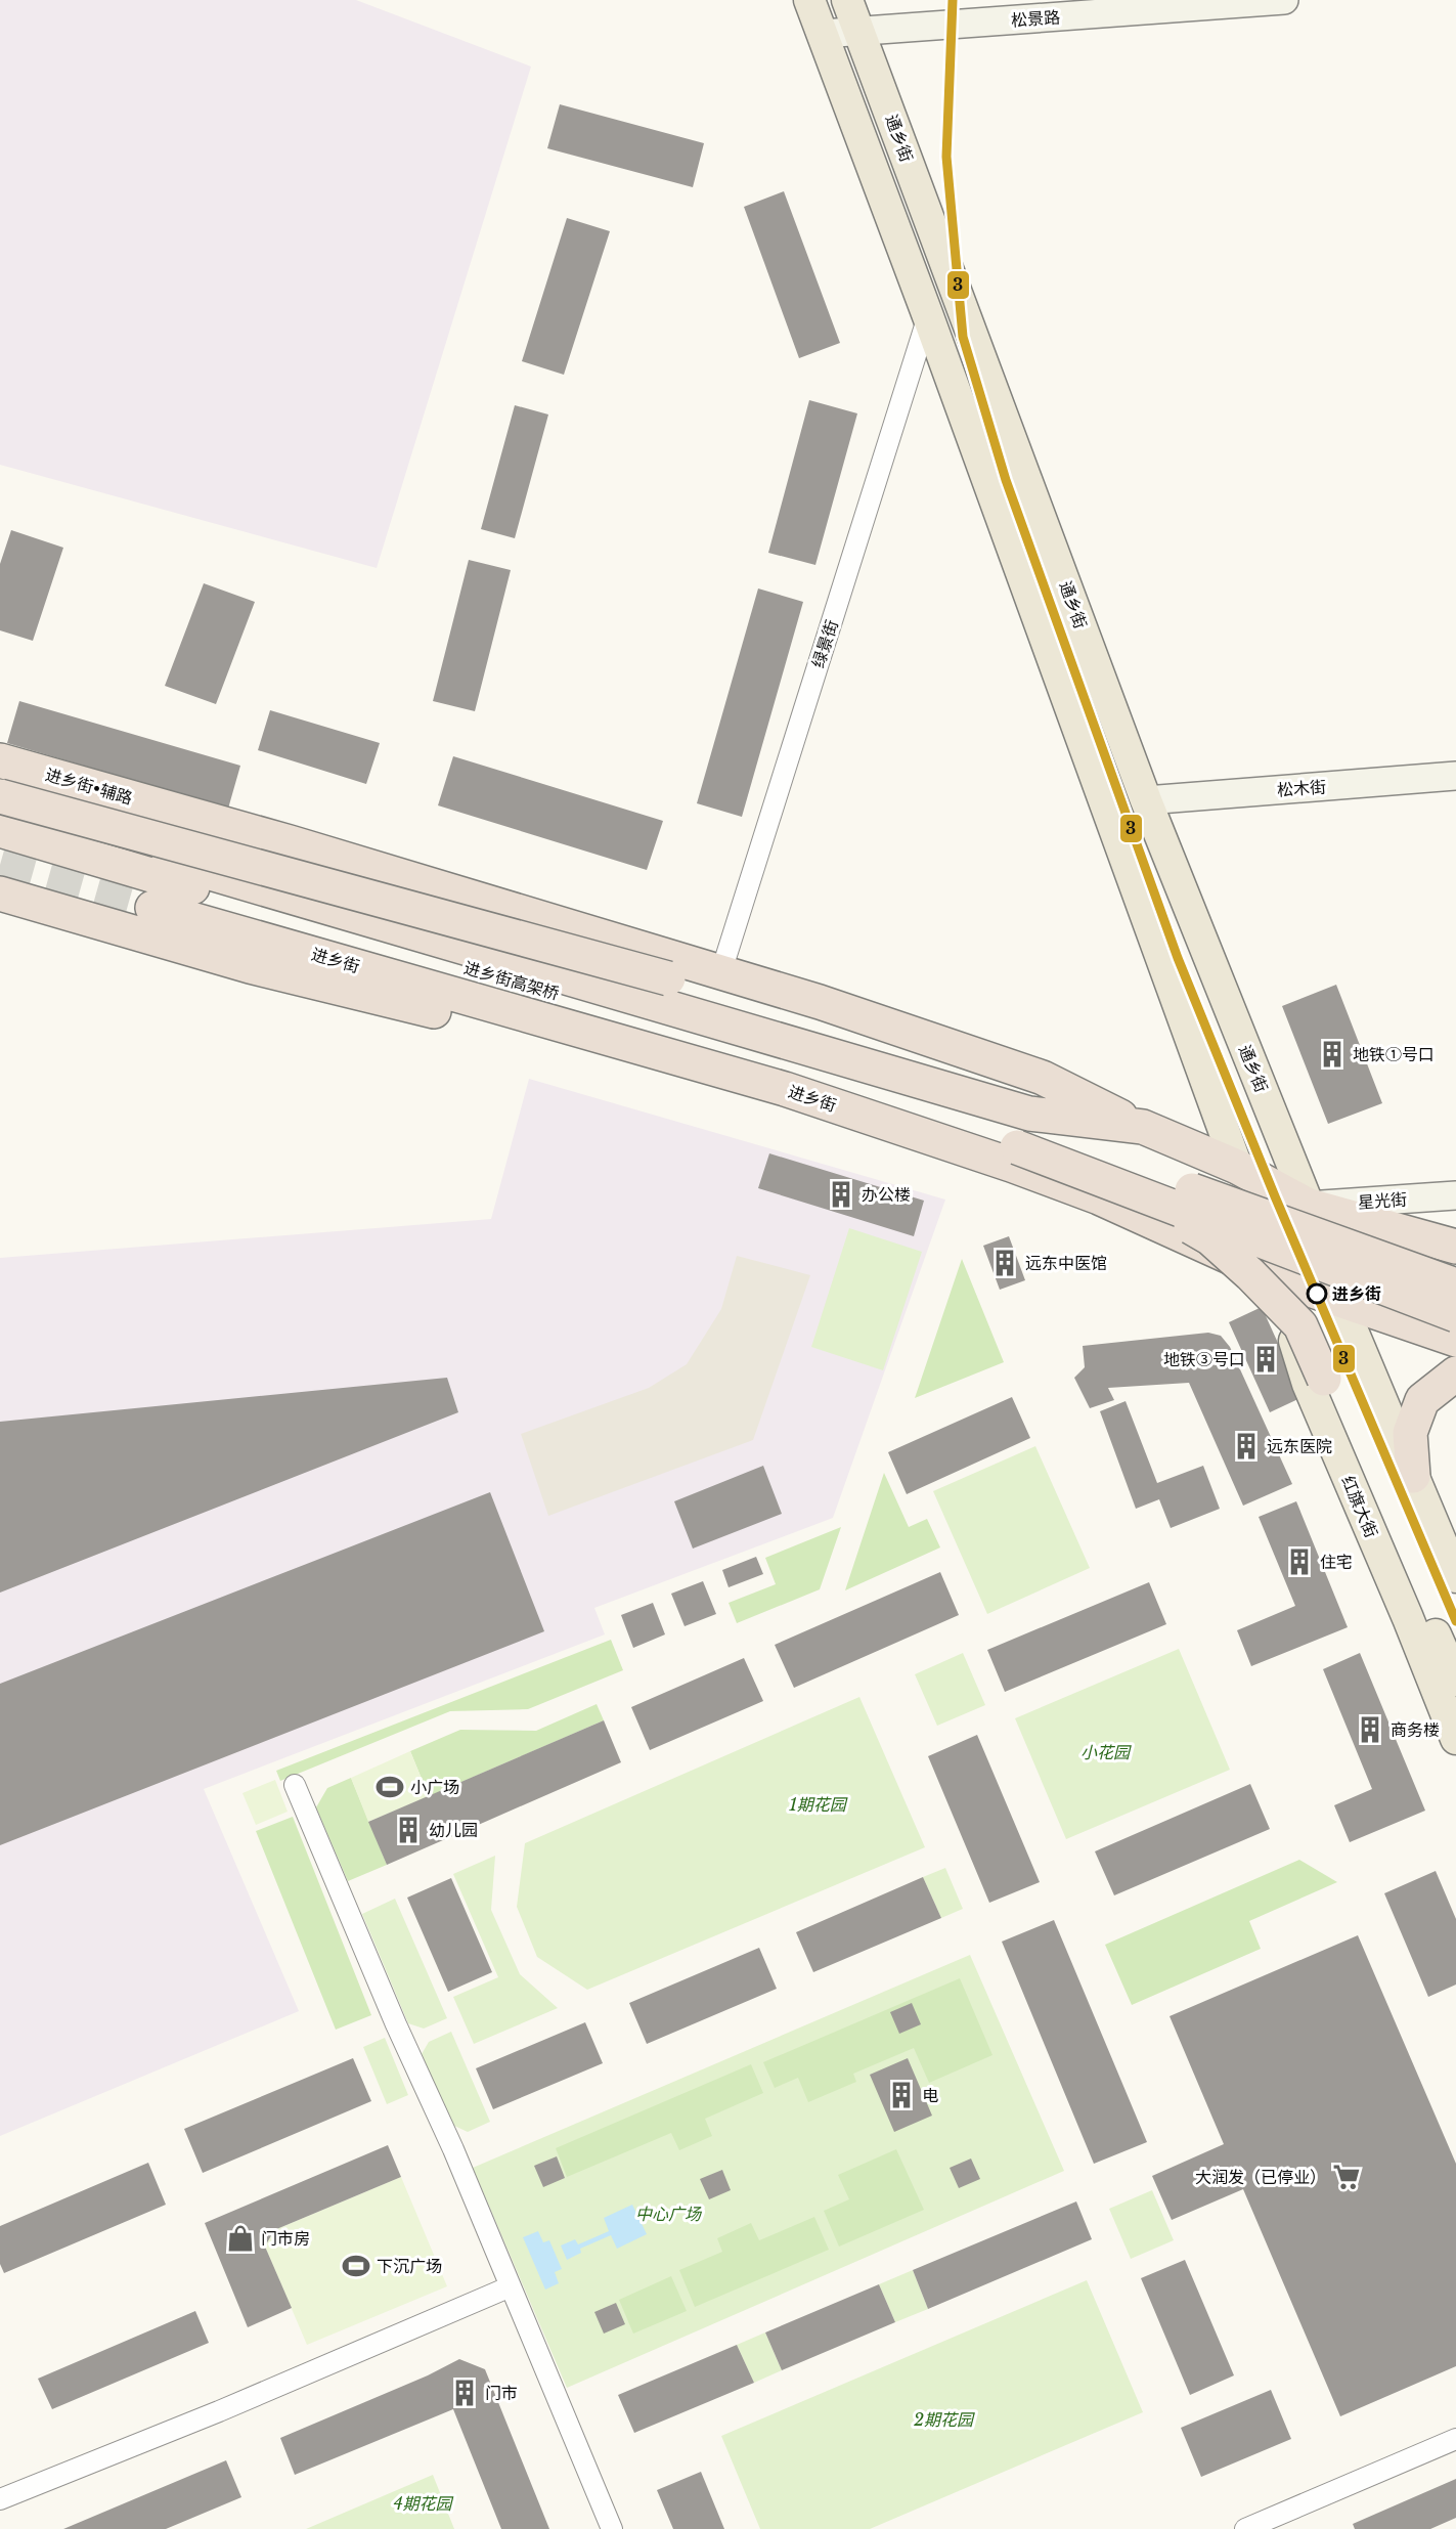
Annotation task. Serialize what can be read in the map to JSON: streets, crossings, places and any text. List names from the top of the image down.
{
  "streets": {
    "highway": [
      "进乡街•辅路",
      "进乡街",
      "进乡街高架桥",
      "红旗大街"
    ],
    "main road": [
      "松景路",
      "通乡街",
      "松木街",
      "星光街"
    ],
    "street": ["绿景街"]
  },
  "crossings": [
    ["松景路", "通乡街"],
    ["通乡街", "松木街"],
    ["通乡街", "星光街"],
    ["绿景街", "进乡街•辅路"],
    ["进乡街", "进乡街高架桥"],
    ["进乡街", "红旗大街"]
  ],
  "parks": [
    "小花园",
    "1期花园",
    "中心广场",
    "2期花园",
    "4期花园"
  ],
  "places": {
    "building": [
      "地铁①号口",
      "办公楼",
      "远东中医馆",
      "地铁③号口",
      "远东医院",
      "住宅",
      "商务楼",
      "幼儿园",
      "电",
      "门市"
    ],
    "other": ["进乡街"],
    "sports": ["小广场", "下沉广场"],
    "supermarket": ["大润发（已停业）"],
    "shop": ["门市房"]
  },
  "lines": ["transit line 3"]
}
